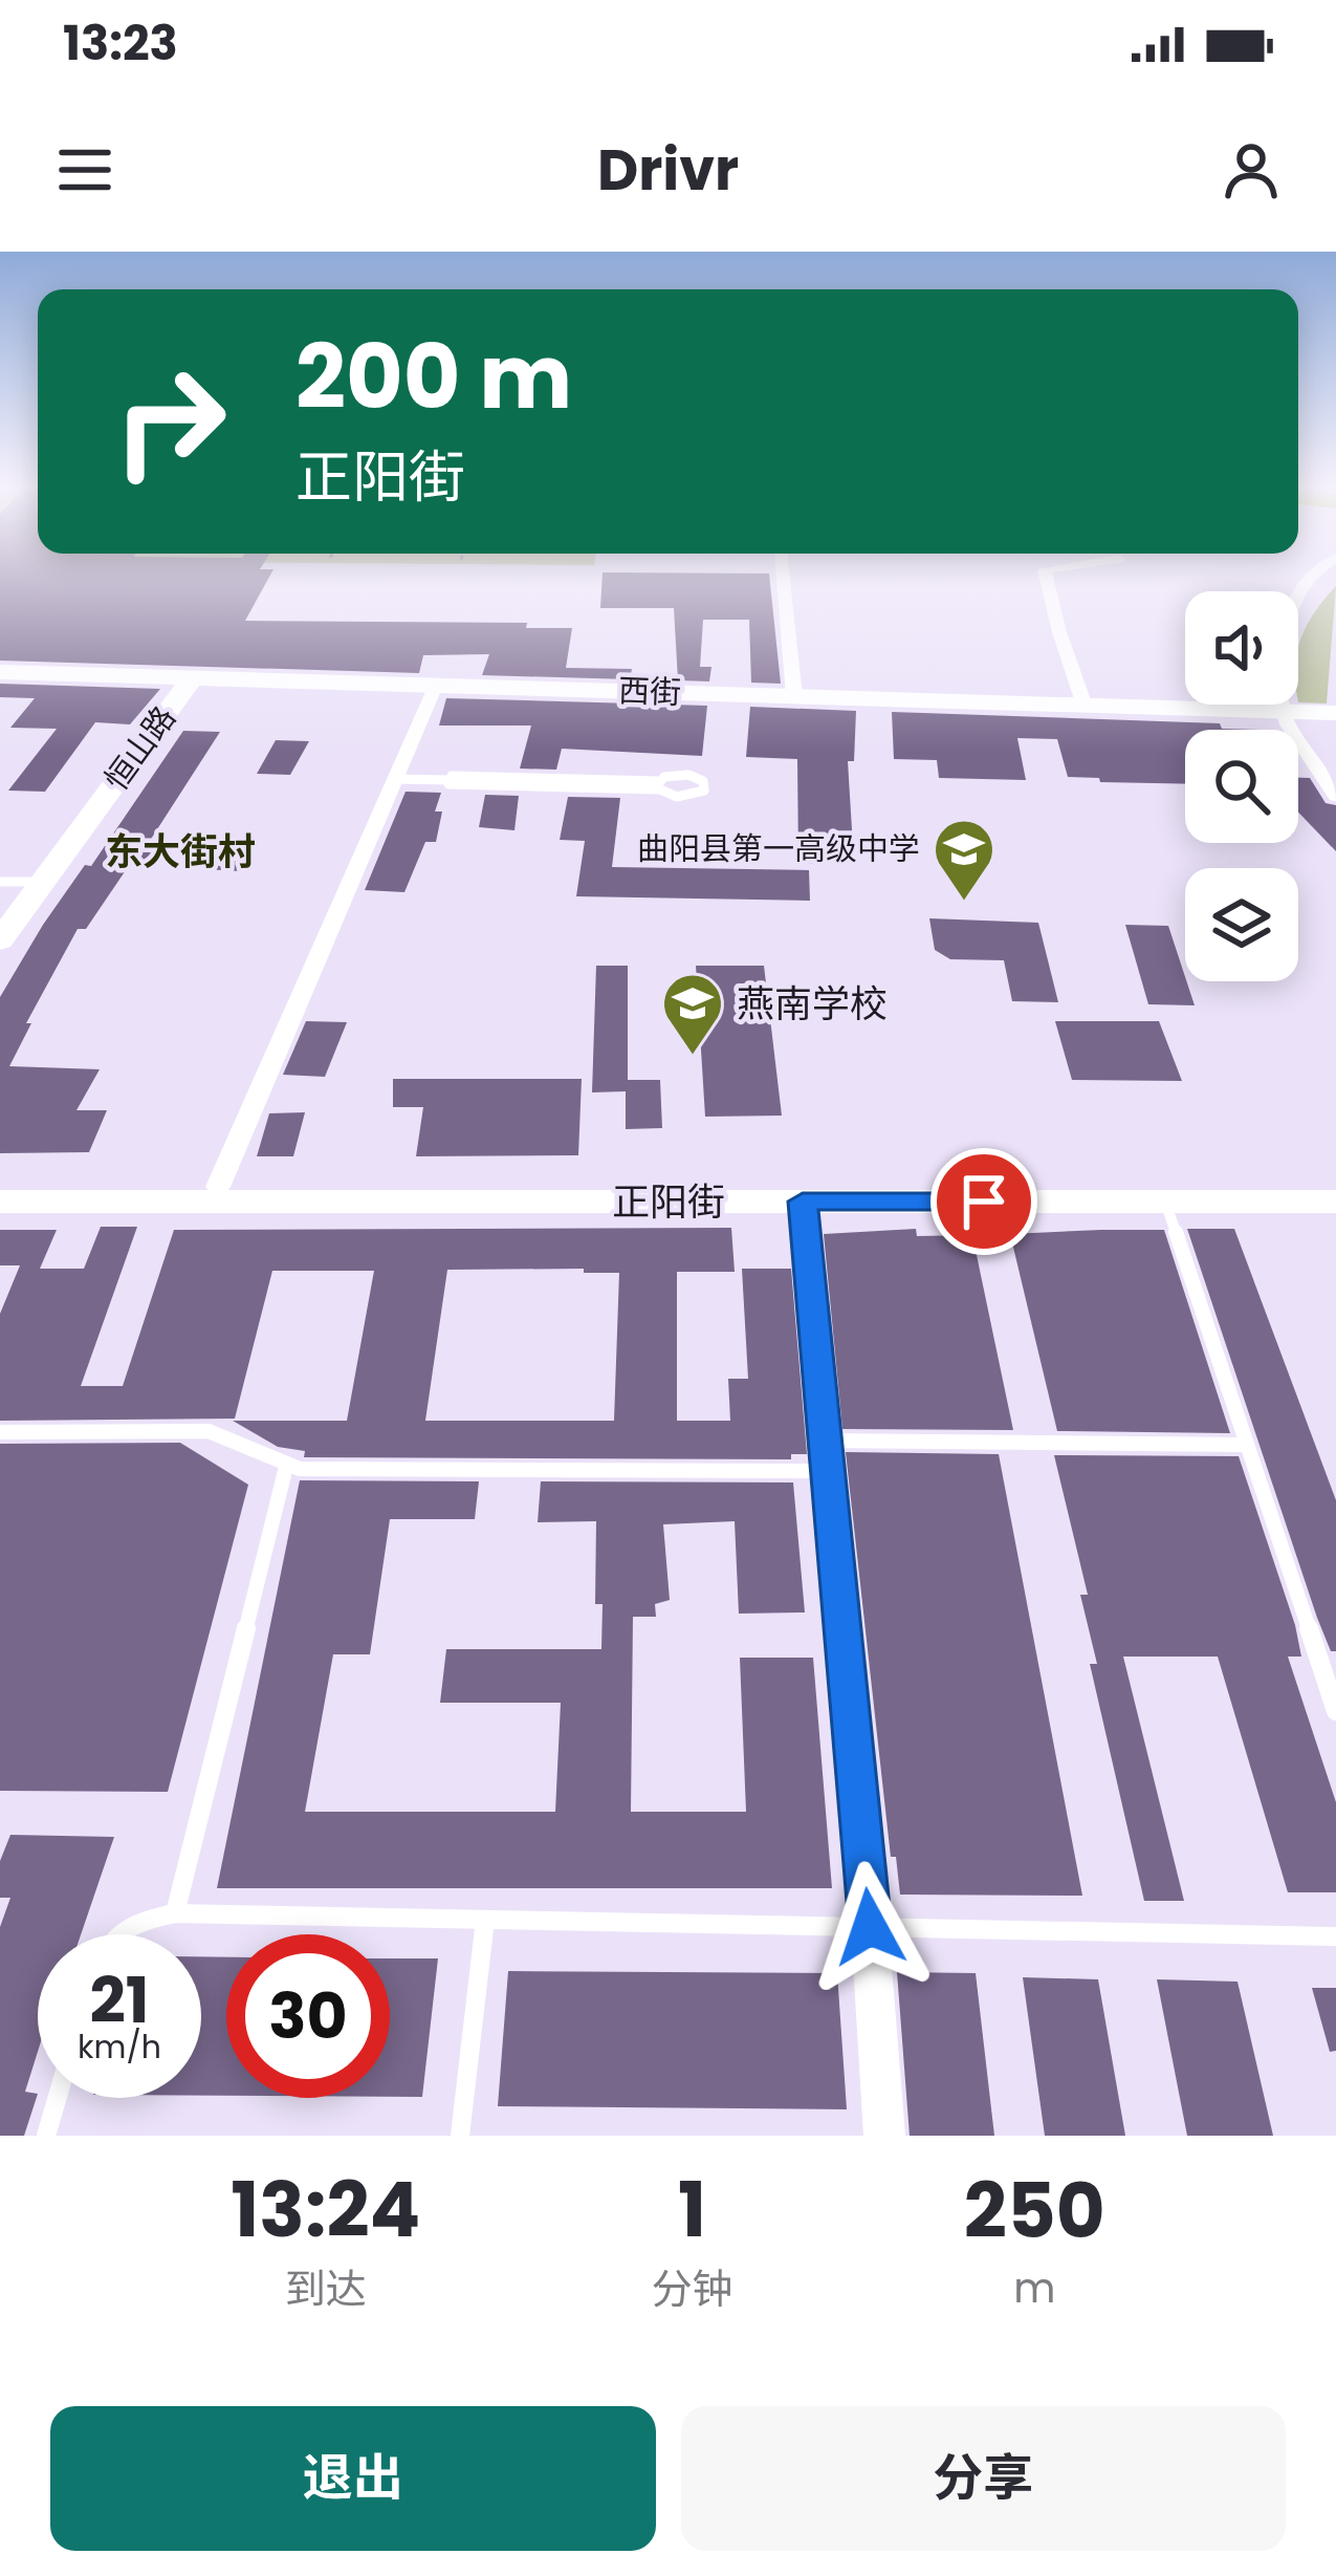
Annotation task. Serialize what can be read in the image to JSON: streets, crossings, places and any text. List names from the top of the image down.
{
  "streets": {
    "street": ["西街", "恒山路", "正阳街"]
  },
  "crossings": [
    ["西街", "恒山路"]
  ],
  "districts": ["东大街村"],
  "places": {
    "school or university": ["曲阳县第一高级中学", "燕南学校"]
  },
  "page": {
    "status": "13:23",
    "header": "Drivr",
    "turn": ["200 m", "正阳街"],
    "speed": "21 km/h",
    "limit": "30",
    "eta": [
      "13:24",
      "到达",
      "1",
      "分钟",
      "250",
      "m"
    ],
    "buttons": ["退出", "分享"]
  }
}
